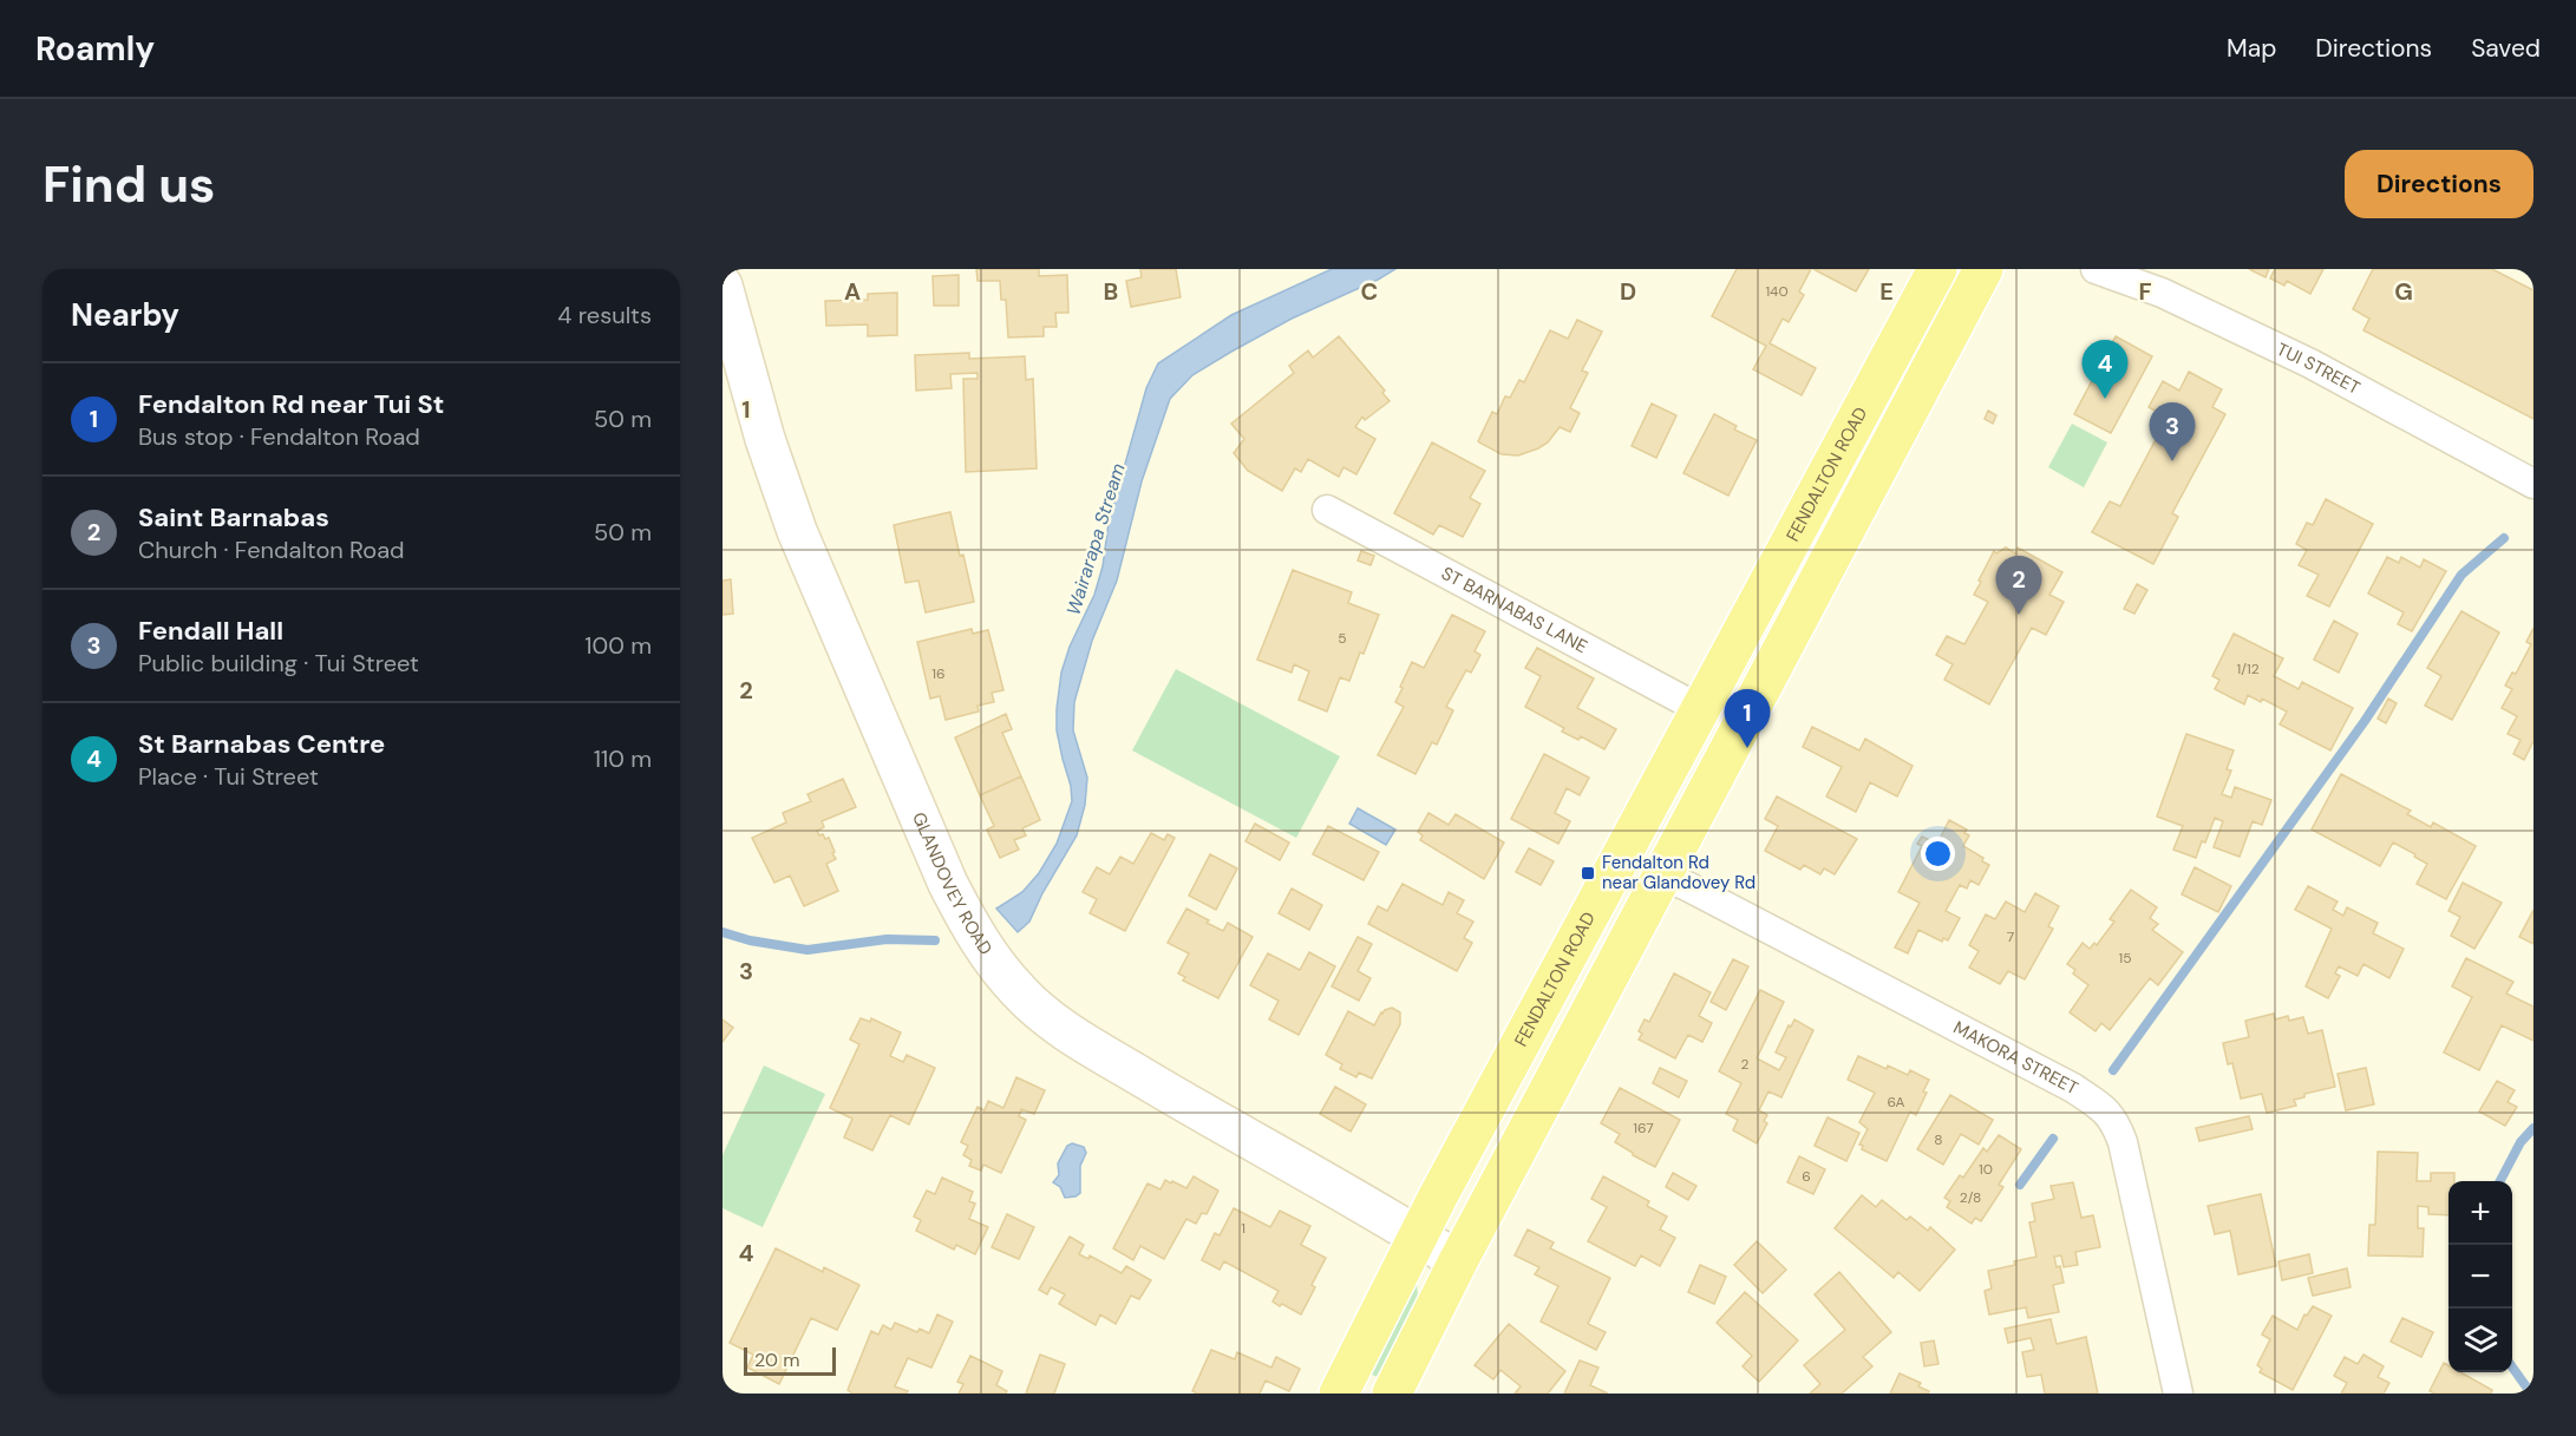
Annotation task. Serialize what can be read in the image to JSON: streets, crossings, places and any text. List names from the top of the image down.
{
  "streets": {
    "main road": ["FENDALTON ROAD"],
    "street": [
      "TUI STREET",
      "ST BARNABAS LANE",
      "GLANDOVEY ROAD",
      "MAKORA STREET"
    ]
  },
  "crossings": [
    ["FENDALTON ROAD", "ST BARNABAS LANE"],
    ["FENDALTON ROAD", "GLANDOVEY ROAD"]
  ],
  "water": ["Wairarapa Stream"],
  "places": {
    "transit": ["Fendalton Rd near Glandovey Rd"]
  },
  "house_numbers": [
    "140",
    "5",
    "1/12",
    "16",
    "7",
    "15",
    "2",
    "6A",
    "167",
    "8",
    "10",
    "6",
    "2/8",
    "1"
  ],
  "scale_bar": "20 m",
  "page": {
    "header": "Roamly",
    "nav": ["Map", "Directions", "Saved"],
    "buttons": "Directions",
    "title": "Find us",
    "heading": ["Nearby", "4 results"],
    "pins": [
      "4",
      "3",
      "2",
      "1"
    ],
    "list": [
      {
        "mark": "1",
        "name": "Fendalton Rd near Tui St",
        "note": "Bus stop · Fendalton Road",
        "value": "50 m"
      },
      {
        "mark": "2",
        "name": "Saint Barnabas",
        "note": "Church · Fendalton Road",
        "value": "50 m"
      },
      {
        "mark": "3",
        "name": "Fendall Hall",
        "note": "Public building · Tui Street",
        "value": "100 m"
      },
      {
        "mark": "4",
        "name": "St Barnabas Centre",
        "note": "Place · Tui Street",
        "value": "110 m"
      }
    ],
    "map_buttons": ["+", "−"],
    "scale": "20 m"
  },
  "grid": {
    "columns": [
      "A",
      "B",
      "C",
      "D",
      "E",
      "F",
      "G"
    ],
    "rows": [
      "1",
      "2",
      "3",
      "4"
    ]
  }
}
